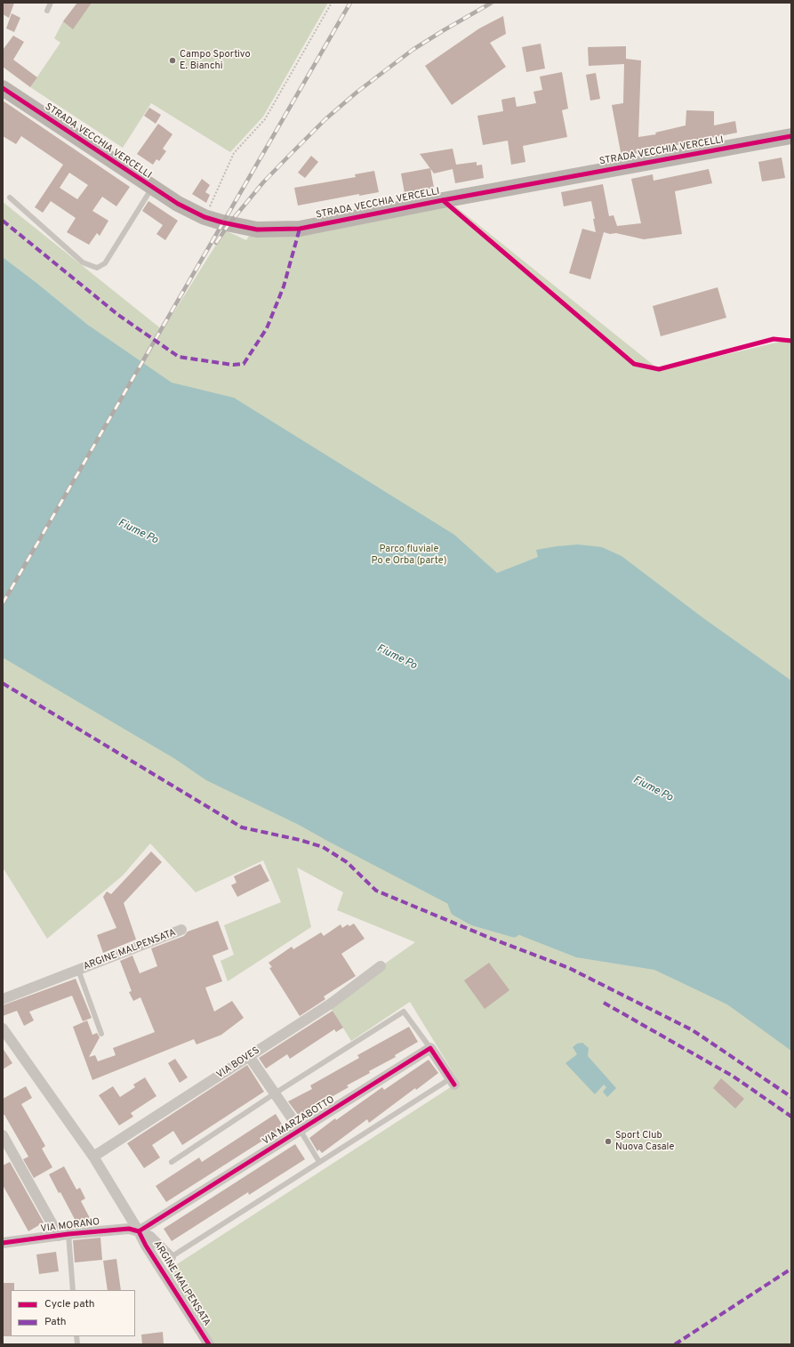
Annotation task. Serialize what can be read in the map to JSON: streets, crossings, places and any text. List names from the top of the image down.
{
  "streets": {
    "street": [
      "STRADA VECCHIA VERCELLI",
      "ARGINE MALPENSATA",
      "VIA BOVES",
      "VIA MARZABOTTO",
      "VIA MORANO"
    ]
  },
  "crossings": [
    ["ARGINE MALPENSATA", "VIA BOVES"],
    ["ARGINE MALPENSATA", "VIA MARZABOTTO"],
    ["ARGINE MALPENSATA", "VIA MORANO"],
    ["VIA MARZABOTTO", "VIA MORANO"]
  ],
  "water": ["Fiume Po"],
  "parks": ["Parco fluviale Po e Orba (parte)"],
  "places": ["Campo Sportivo E. Bianchi", "Sport Club Nuova Casale"],
  "legend": ["Cycle path", "Path"]
}
